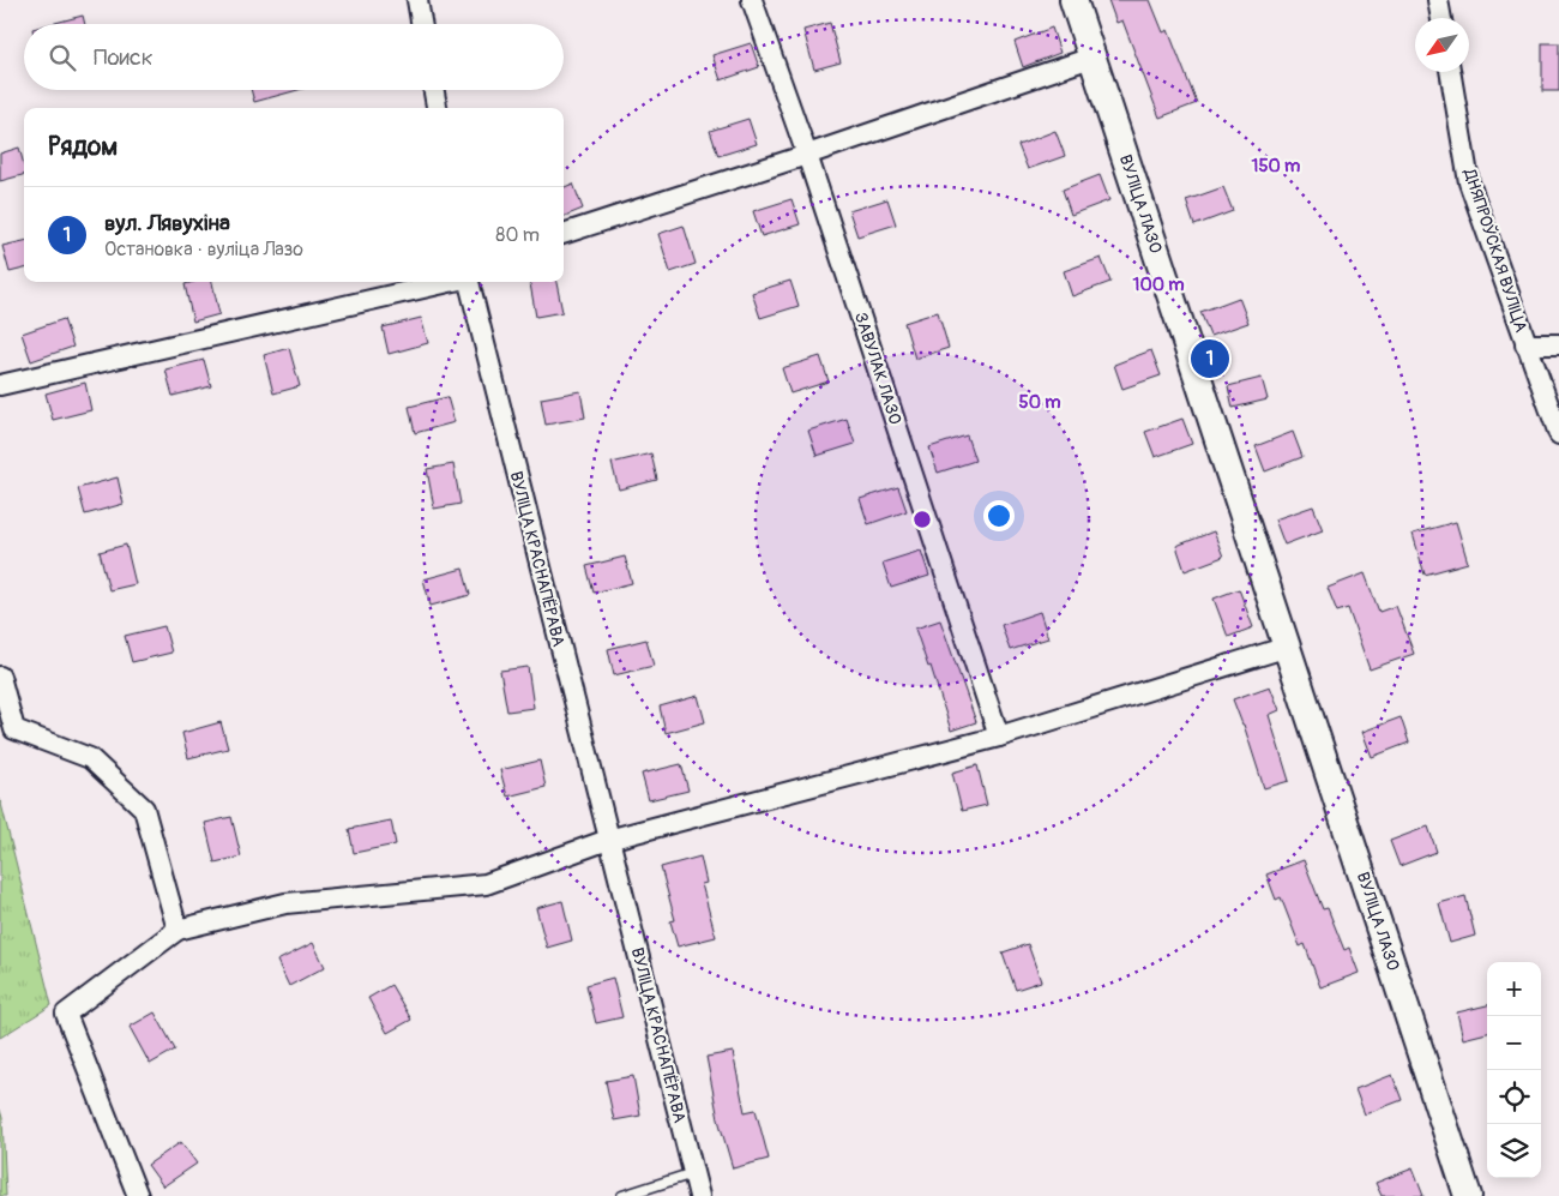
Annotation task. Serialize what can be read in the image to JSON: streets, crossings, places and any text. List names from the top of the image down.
{
  "streets": {
    "main road": ["ВУЛІЦА ЛАЗО"],
    "street": ["ДНЯПРОЎСКАЯ ВУЛІЦА", "ЗАВУЛАК ЛАЗО", "ВУЛІЦА КРАСНАПЁРАВА"]
  },
  "north": "bottom left",
  "page": {
    "search": "Поиск",
    "heading": "Рядом",
    "list": [
      {
        "mark": "1",
        "name": "вул. Лявухіна",
        "note": "Остановка · вуліца Лазо",
        "value": "80 m"
      }
    ],
    "pins": "1",
    "map_buttons": ["+", "−"]
  },
  "rings": ["150 m", "100 m", "50 m"]
}
